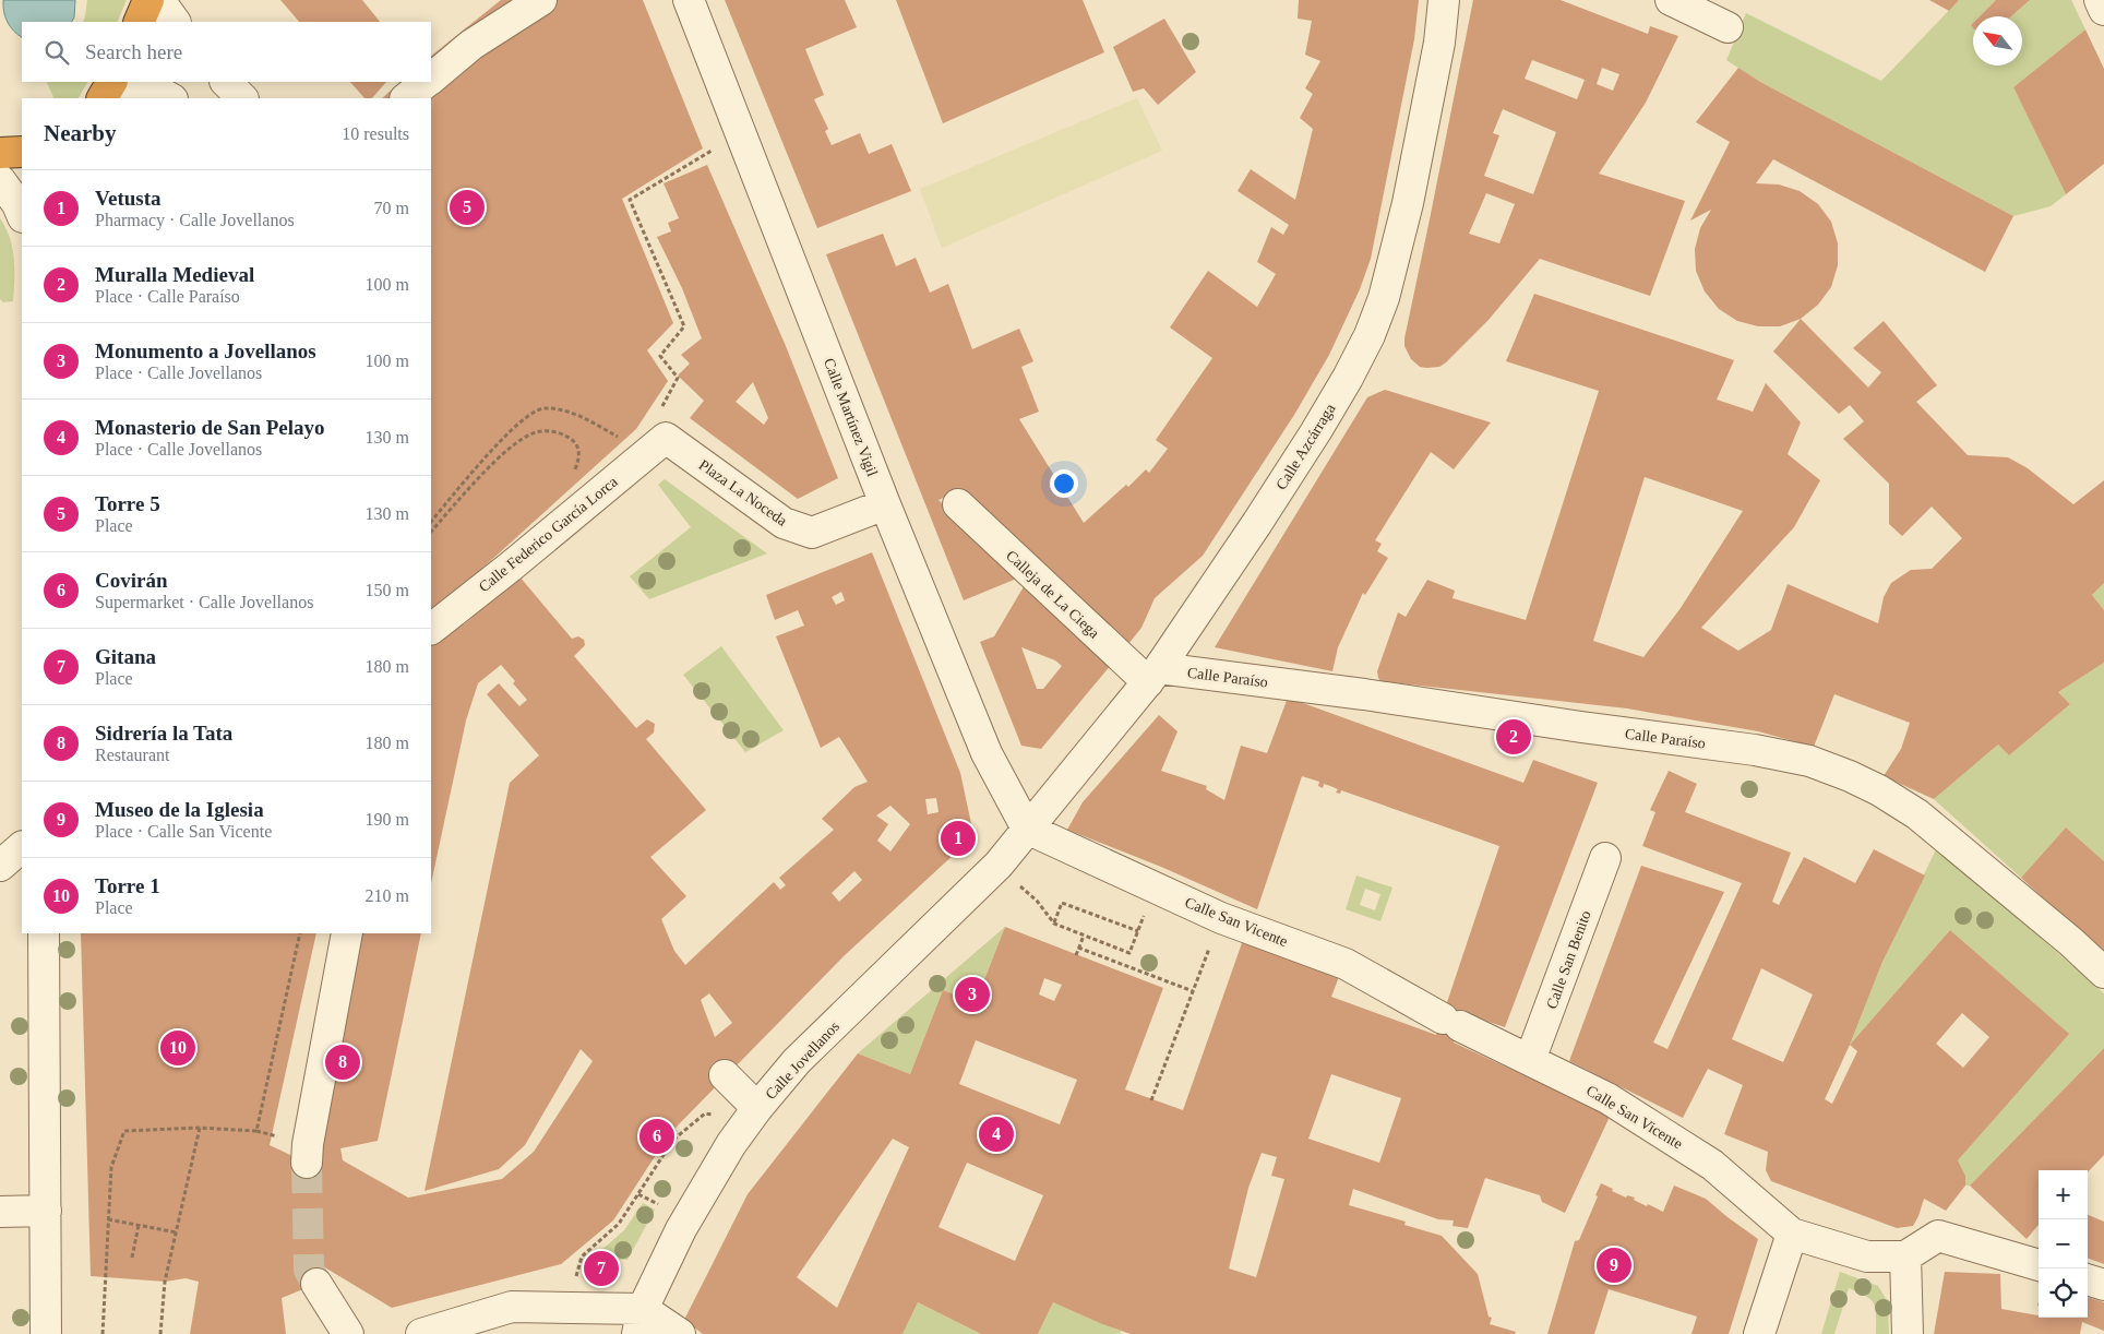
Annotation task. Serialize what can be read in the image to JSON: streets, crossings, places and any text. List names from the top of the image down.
{
  "streets": {
    "street": [
      "Calle Martínez Vigil",
      "Calle Azcárraga",
      "Plaza La Noceda",
      "Calle Federico García Lorca",
      "Calleja de La Ciega",
      "Calle Paraíso",
      "Calle San Vicente",
      "Calle San Benito",
      "Calle Jovellanos"
    ]
  },
  "crossings": [
    ["Calle Martínez Vigil", "Calle Azcárraga"],
    ["Calle Martínez Vigil", "Plaza La Noceda"],
    ["Calle Martínez Vigil", "Calle San Vicente"],
    ["Calle Martínez Vigil", "Calle Jovellanos"],
    ["Calle Azcárraga", "Calleja de La Ciega"],
    ["Calle Azcárraga", "Calle Paraíso"],
    ["Calle Azcárraga", "Calle San Vicente"],
    ["Calle Azcárraga", "Calle Jovellanos"],
    ["Plaza La Noceda", "Calle Federico García Lorca"],
    ["Calleja de La Ciega", "Calle Paraíso"],
    ["Calle San Vicente", "Calle San Benito"],
    ["Calle San Vicente", "Calle Jovellanos"]
  ],
  "north": "top left",
  "page": {
    "search": "Search here",
    "heading": ["Nearby", "10 results"],
    "list": [
      {
        "mark": "1",
        "name": "Vetusta",
        "note": "Pharmacy · Calle Jovellanos",
        "value": "70 m"
      },
      {
        "mark": "2",
        "name": "Muralla Medieval",
        "note": "Place · Calle Paraíso",
        "value": "100 m"
      },
      {
        "mark": "3",
        "name": "Monumento a Jovellanos",
        "note": "Place · Calle Jovellanos",
        "value": "100 m"
      },
      {
        "mark": "4",
        "name": "Monasterio de San Pelayo",
        "note": "Place · Calle Jovellanos",
        "value": "130 m"
      },
      {
        "mark": "5",
        "name": "Torre 5",
        "note": "Place",
        "value": "130 m"
      },
      {
        "mark": "6",
        "name": "Covirán",
        "note": "Supermarket · Calle Jovellanos",
        "value": "150 m"
      },
      {
        "mark": "7",
        "name": "Gitana",
        "note": "Place",
        "value": "180 m"
      },
      {
        "mark": "8",
        "name": "Sidrería la Tata",
        "note": "Restaurant",
        "value": "180 m"
      },
      {
        "mark": "9",
        "name": "Museo de la Iglesia",
        "note": "Place · Calle San Vicente",
        "value": "190 m"
      },
      {
        "mark": "10",
        "name": "Torre 1",
        "note": "Place",
        "value": "210 m"
      }
    ],
    "pins": [
      "5",
      "2",
      "1",
      "3",
      "10",
      "8",
      "4",
      "6",
      "9",
      "7"
    ],
    "map_buttons": ["+", "−"]
  }
}
